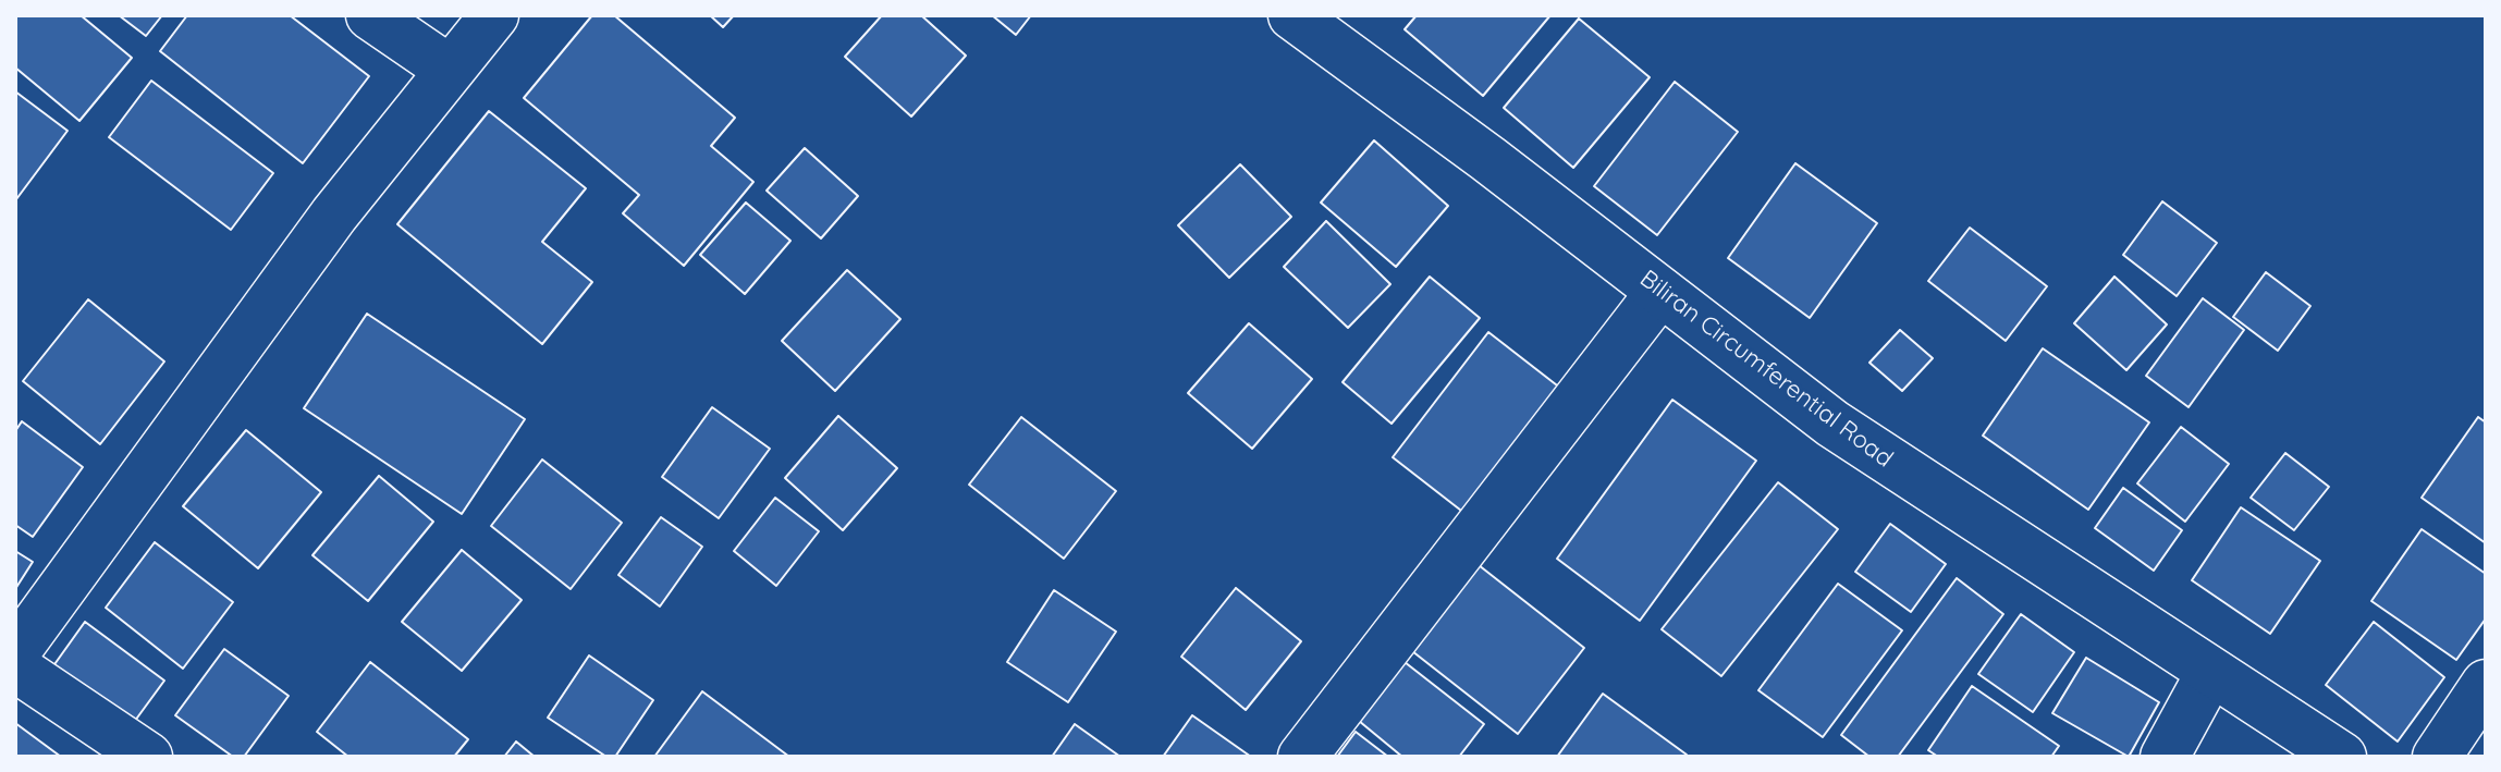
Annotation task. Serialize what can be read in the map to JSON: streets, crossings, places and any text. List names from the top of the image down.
{
  "streets": {
    "street": ["Biliran Circumferential Road"]
  }
}
